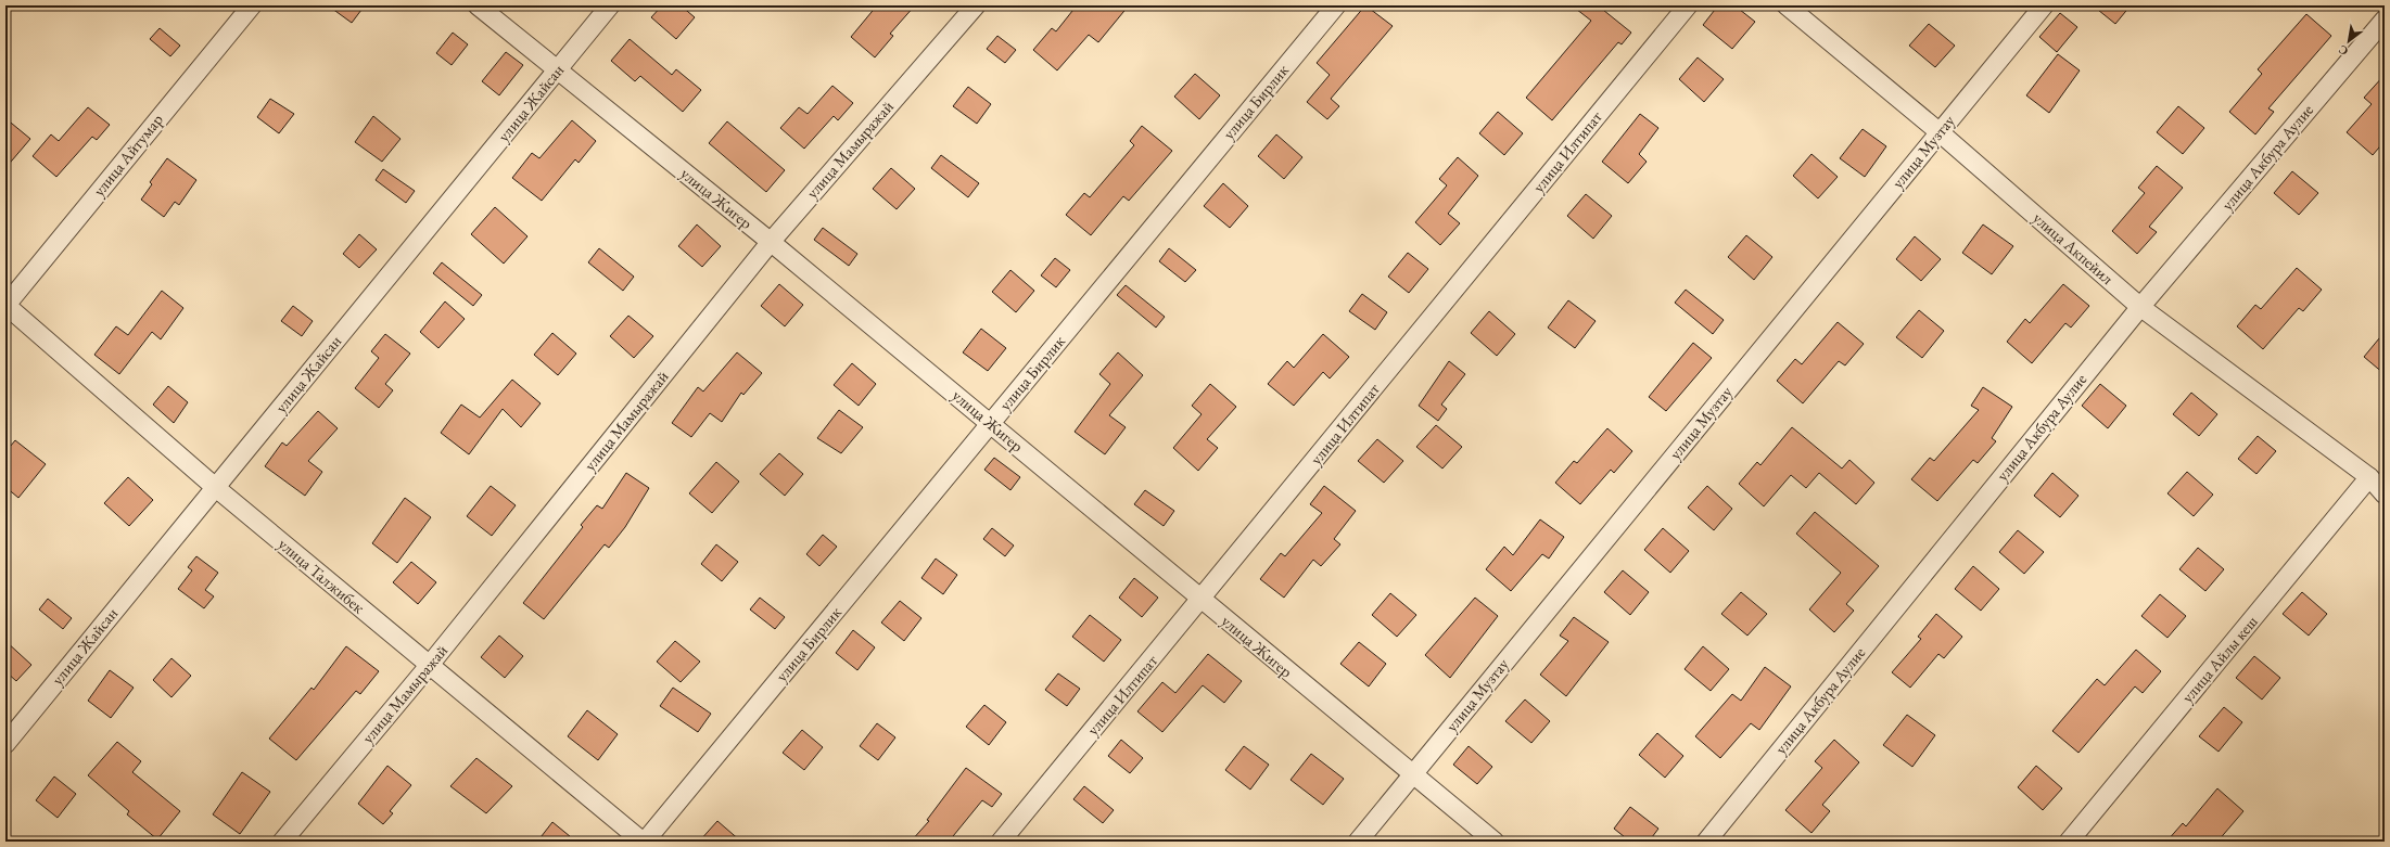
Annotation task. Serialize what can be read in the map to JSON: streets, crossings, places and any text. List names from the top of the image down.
{
  "streets": {
    "street": [
      "улица Бирлик",
      "улица Жайсан",
      "улица Мамыражай",
      "улица Илтипат",
      "улица Музтау",
      "улица Айтумар",
      "улица Акбура Аулие",
      "улица Жигер",
      "улица Акпейил",
      "улица Талжибек",
      "улица Айлы кеш"
    ]
  },
  "crossings": [
    ["улица Бирлик", "улица Жигер"],
    ["улица Бирлик", "улица Талжибек"],
    ["улица Жайсан", "улица Жигер"],
    ["улица Жайсан", "улица Талжибек"],
    ["улица Мамыражай", "улица Жигер"],
    ["улица Мамыражай", "улица Талжибек"],
    ["улица Илтипат", "улица Жигер"],
    ["улица Музтау", "улица Жигер"],
    ["улица Музтау", "улица Акпейил"],
    ["улица Айтумар", "улица Талжибек"],
    ["улица Акбура Аулие", "улица Акпейил"],
    ["улица Акпейил", "улица Айлы кеш"]
  ],
  "north": "bottom left"
}
